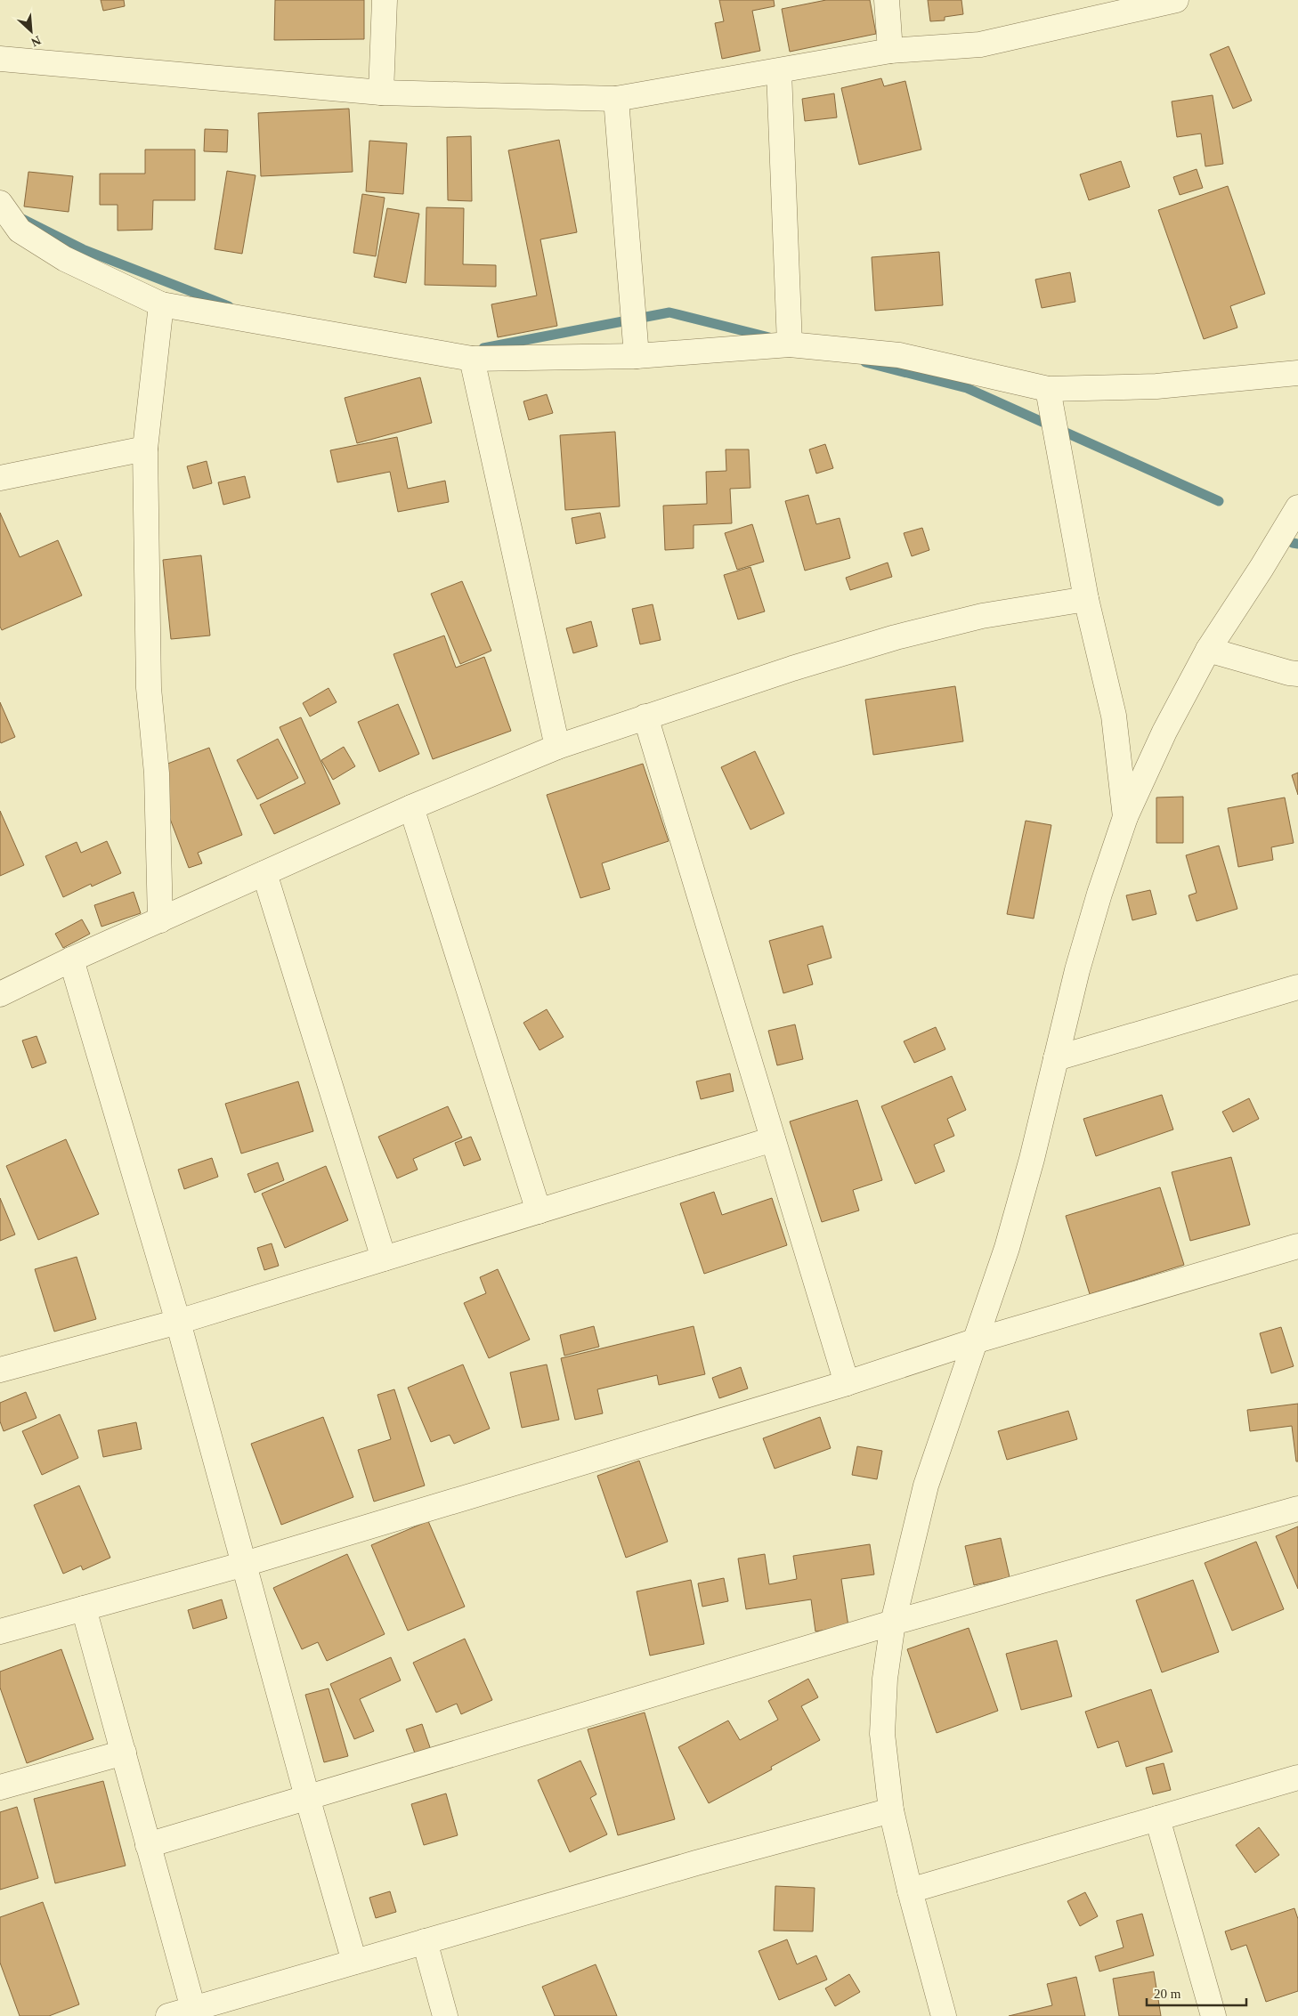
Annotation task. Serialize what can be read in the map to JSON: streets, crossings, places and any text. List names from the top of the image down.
{
  "scale_bar": "20 m",
  "north": "bottom right"
}
